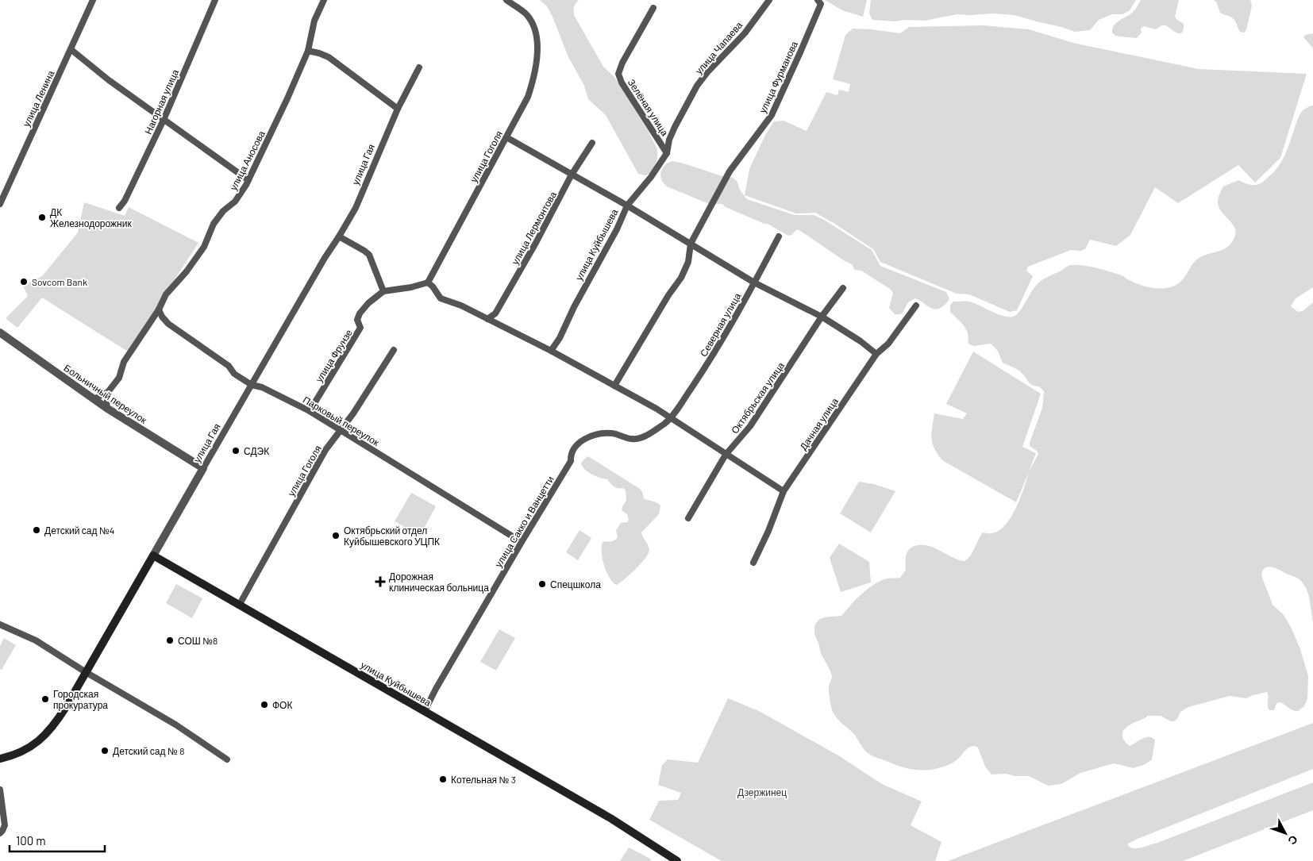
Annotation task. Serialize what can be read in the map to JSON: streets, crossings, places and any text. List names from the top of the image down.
{
  "streets": {
    "main road": ["улица Гая", "улица Куйбышева"],
    "street": [
      "улица Чапаева",
      "улица Фурманова",
      "улица Ленина",
      "Нагорная улица",
      "Зелёная улица",
      "улица Гоголя",
      "улица Аносова",
      "улица Лермонтова",
      "Северная улица",
      "улица Фрунзе",
      "Больничный переулок",
      "Октябрьская улица",
      "Парковый переулок",
      "Дачная улица",
      "улица Сакко и Ванцетти"
    ]
  },
  "crossings": [
    ["улица Чапаева", "Зелёная улица"],
    ["улица Чапаева", "улица Куйбышева"],
    ["Зелёная улица", "улица Куйбышева"],
    ["улица Гоголя", "улица Куйбышева"],
    ["улица Гоголя", "Парковый переулок"],
    ["улица Аносова", "Больничный переулок"],
    ["улица Аносова", "Парковый переулок"],
    ["улица Гая", "улица Куйбышева"],
    ["улица Гая", "Больничный переулок"],
    ["улица Гая", "Парковый переулок"],
    ["улица Куйбышева", "улица Сакко и Ванцетти"],
    ["Северная улица", "улица Сакко и Ванцетти"],
    ["улица Фрунзе", "Парковый переулок"],
    ["Парковый переулок", "улица Сакко и Ванцетти"]
  ],
  "parks": ["Дзержинец"],
  "places": {
    "other": [
      "ДК Железнодорожник",
      "Sovcom Bank",
      "СДЭК",
      "Детский сад №4",
      "Октябрьский отдел Куйбышевского УЦПК",
      "Спецшкола",
      "СОШ №8",
      "Городская прокуратура",
      "ФОК",
      "Детский сад № 8",
      "Котельная № 3"
    ],
    "health": ["Дорожная клиническая больница"]
  },
  "scale_bar": "100 m",
  "north": "bottom right"
}
